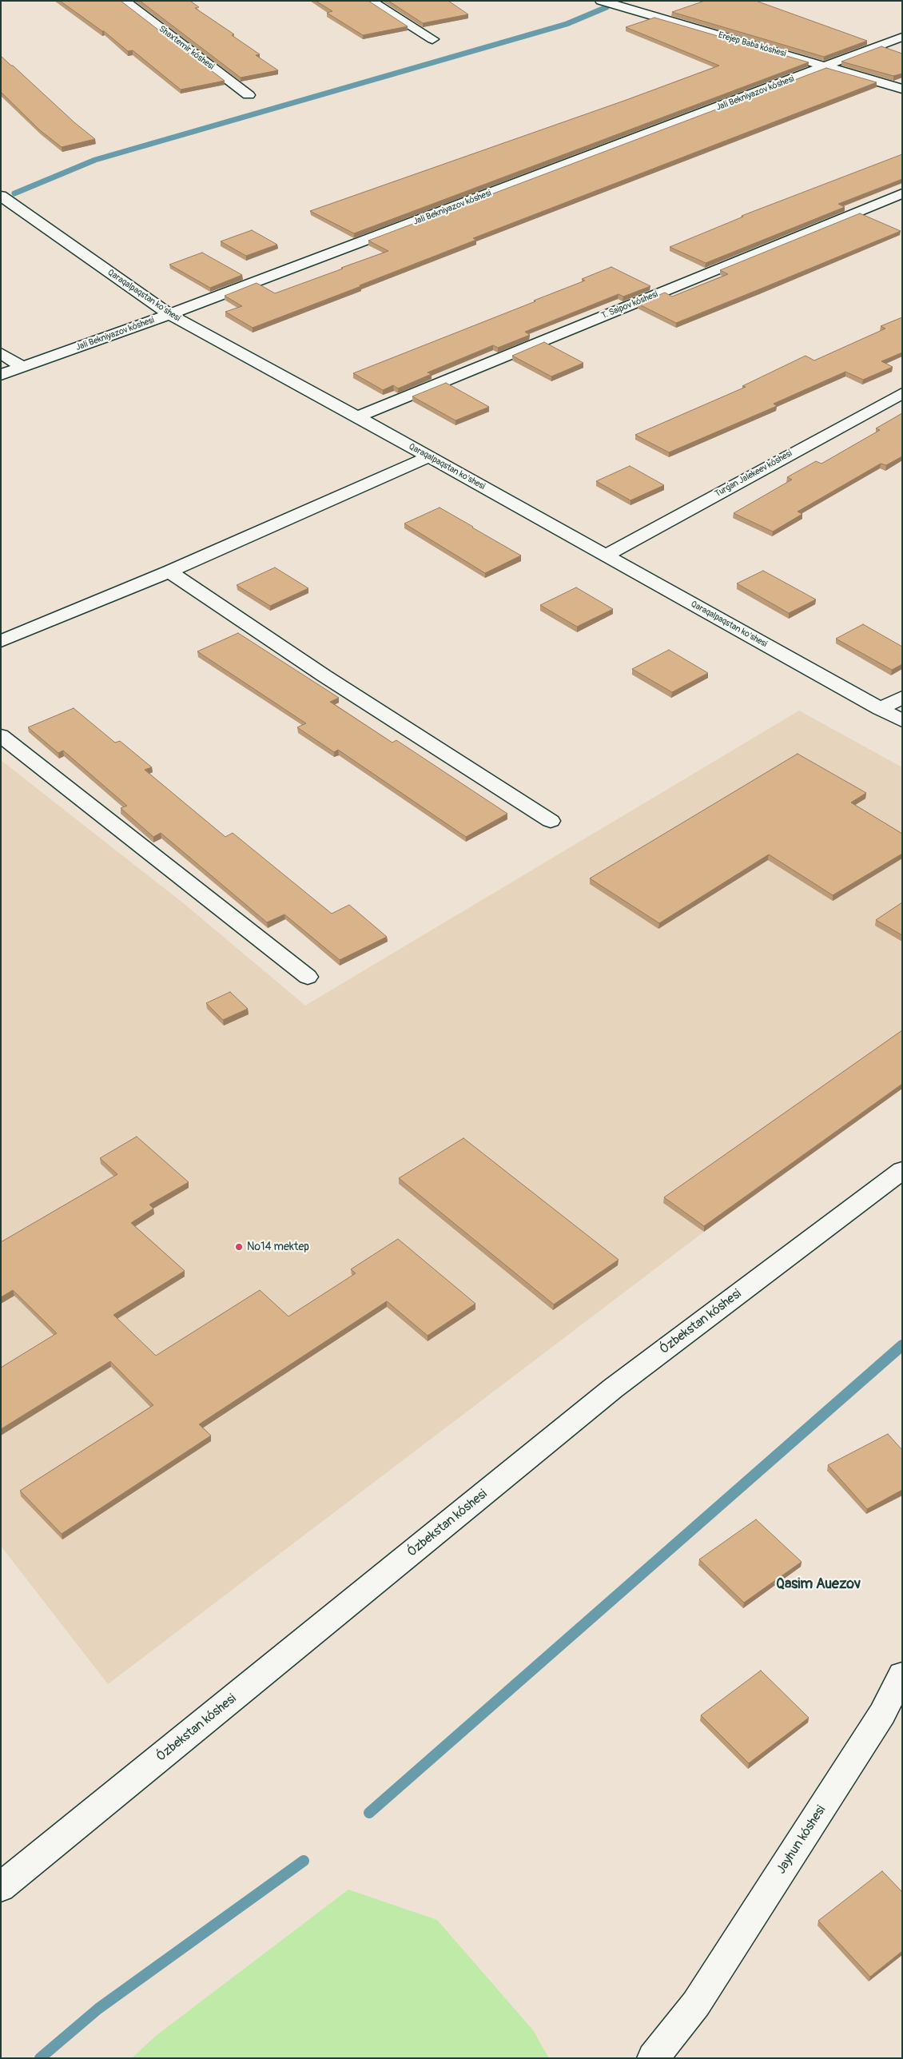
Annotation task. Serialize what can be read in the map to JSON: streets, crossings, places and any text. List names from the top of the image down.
{
  "streets": {
    "street": [
      "Erejep Baba kóshesi",
      "Shaxtemir kóshesi",
      "Jali Bekniyazov kóshesi",
      "Qaraqalpaqstan ko'shesi",
      "T. Saipov kóshesi",
      "Turǵan Jalekeev kóshesi",
      "Ózbekstan kóshesi",
      "Jayhun kóshesi"
    ]
  },
  "crossings": [
    ["Erejep Baba kóshesi", "Jali Bekniyazov kóshesi"],
    ["Jali Bekniyazov kóshesi", "Qaraqalpaqstan ko'shesi"],
    ["Qaraqalpaqstan ko'shesi", "T. Saipov kóshesi"],
    ["Qaraqalpaqstan ko'shesi", "Turǵan Jalekeev kóshesi"]
  ],
  "districts": ["Qasim Auezov"],
  "places": ["№14 mektep"]
}
